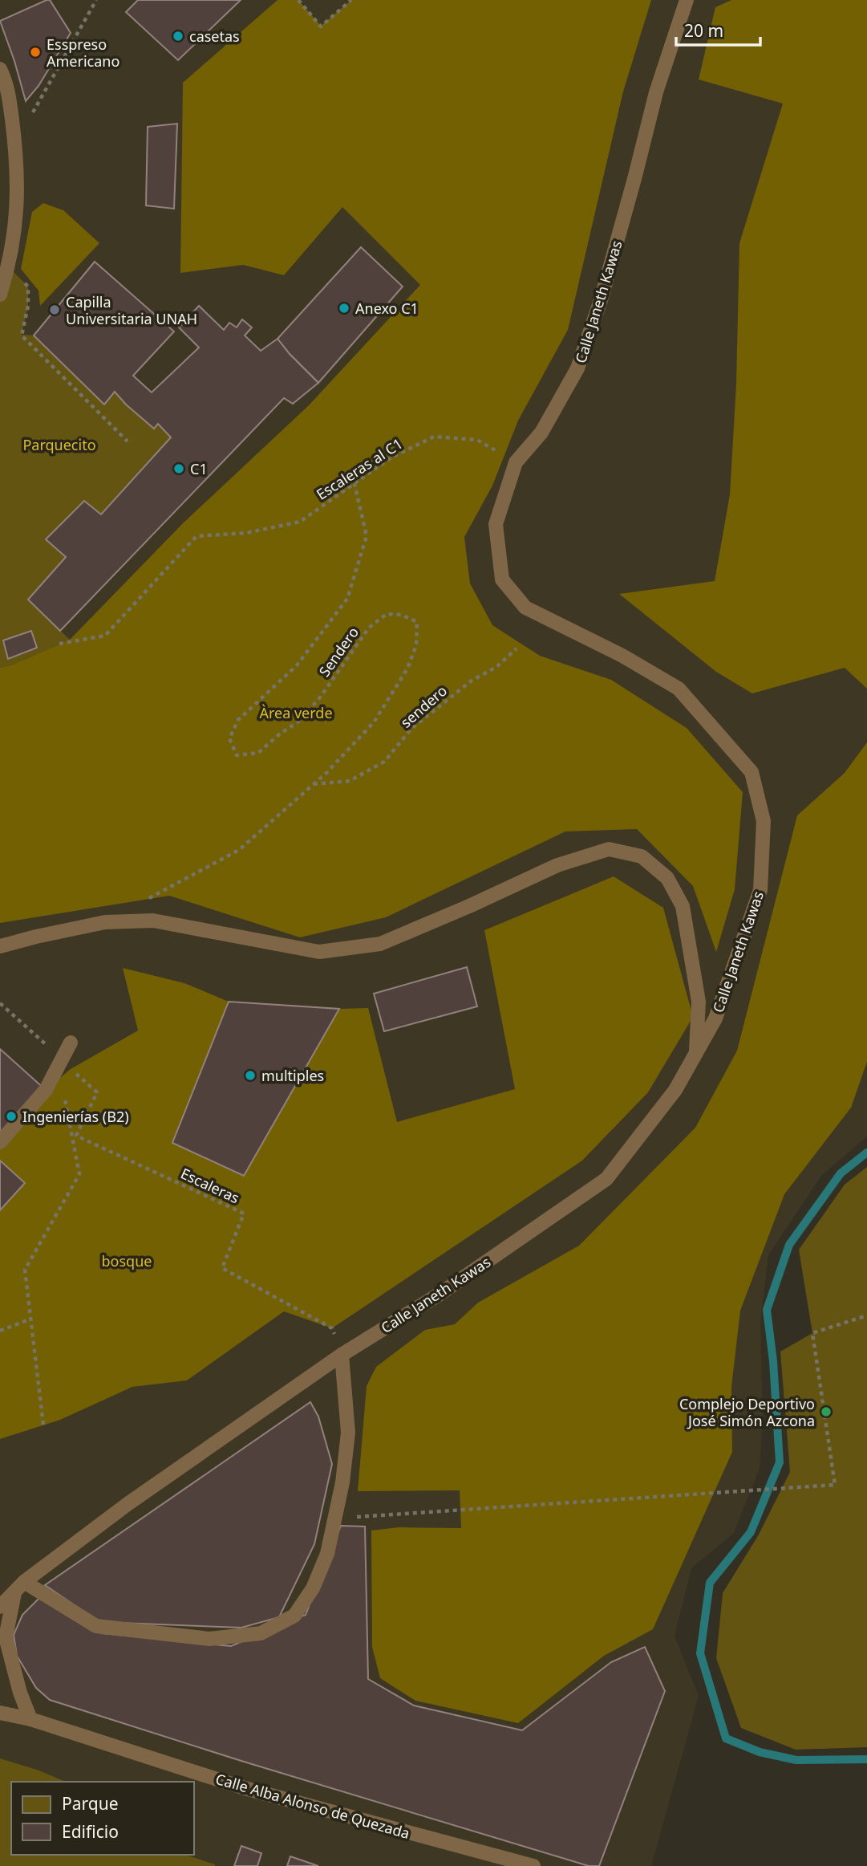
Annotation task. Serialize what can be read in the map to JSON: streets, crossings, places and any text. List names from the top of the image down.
{
  "streets": {
    "lane": ["Calle Janeth Kawas", "Calle Alba Alonso de Quezada"],
    "path": [
      "Escaleras al C1",
      "Sendero",
      "sendero",
      "Escaleras"
    ]
  },
  "crossings": [
    ["Calle Janeth Kawas", "Escaleras al C1"],
    ["Escaleras al C1", "Sendero"],
    ["Sendero", "sendero"]
  ],
  "parks": ["Parquecito", "Àrea verde", "bosque"],
  "places": [
    "casetas",
    "Esspreso Americano",
    "Anexo C1",
    "Capilla Universitaria UNAH",
    "C1",
    "multiples",
    "Ingenierías (B2)",
    "Complejo Deportivo José Simón Azcona"
  ],
  "legend": ["Parque", "Edificio"],
  "scale_bar": "20 m"
}
